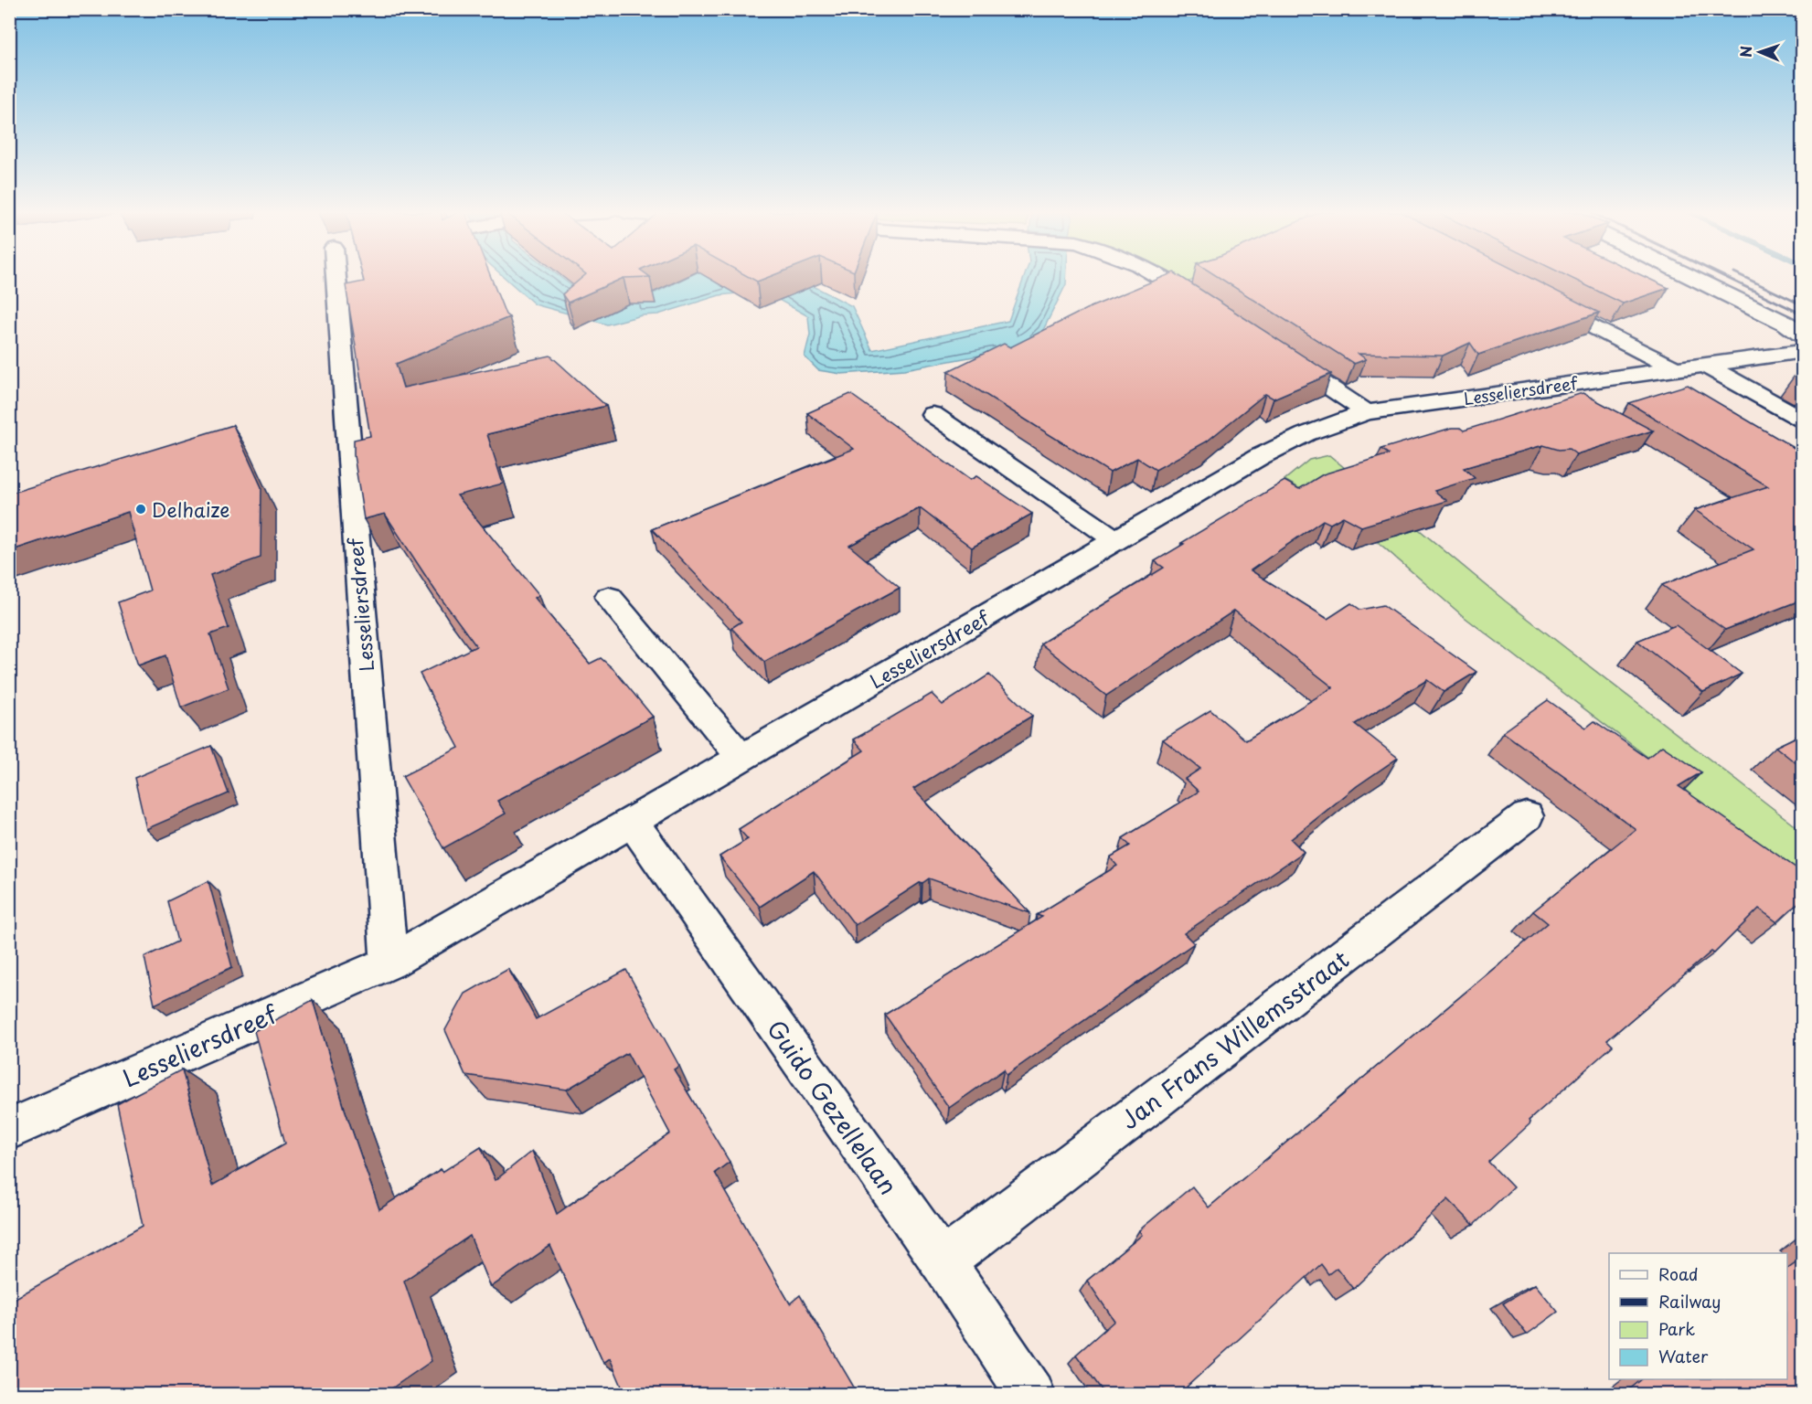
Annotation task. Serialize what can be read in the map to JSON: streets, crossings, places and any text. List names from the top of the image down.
{
  "streets": {
    "street": ["Lesseliersdreef", "Jan Frans Willemsstraat", "Guido Gezellelaan"]
  },
  "crossings": [
    ["Lesseliersdreef", "Guido Gezellelaan"],
    ["Jan Frans Willemsstraat", "Guido Gezellelaan"]
  ],
  "places": ["Delhaize"],
  "legend": [
    "Road",
    "Railway",
    "Park",
    "Water"
  ],
  "north": "left"
}
